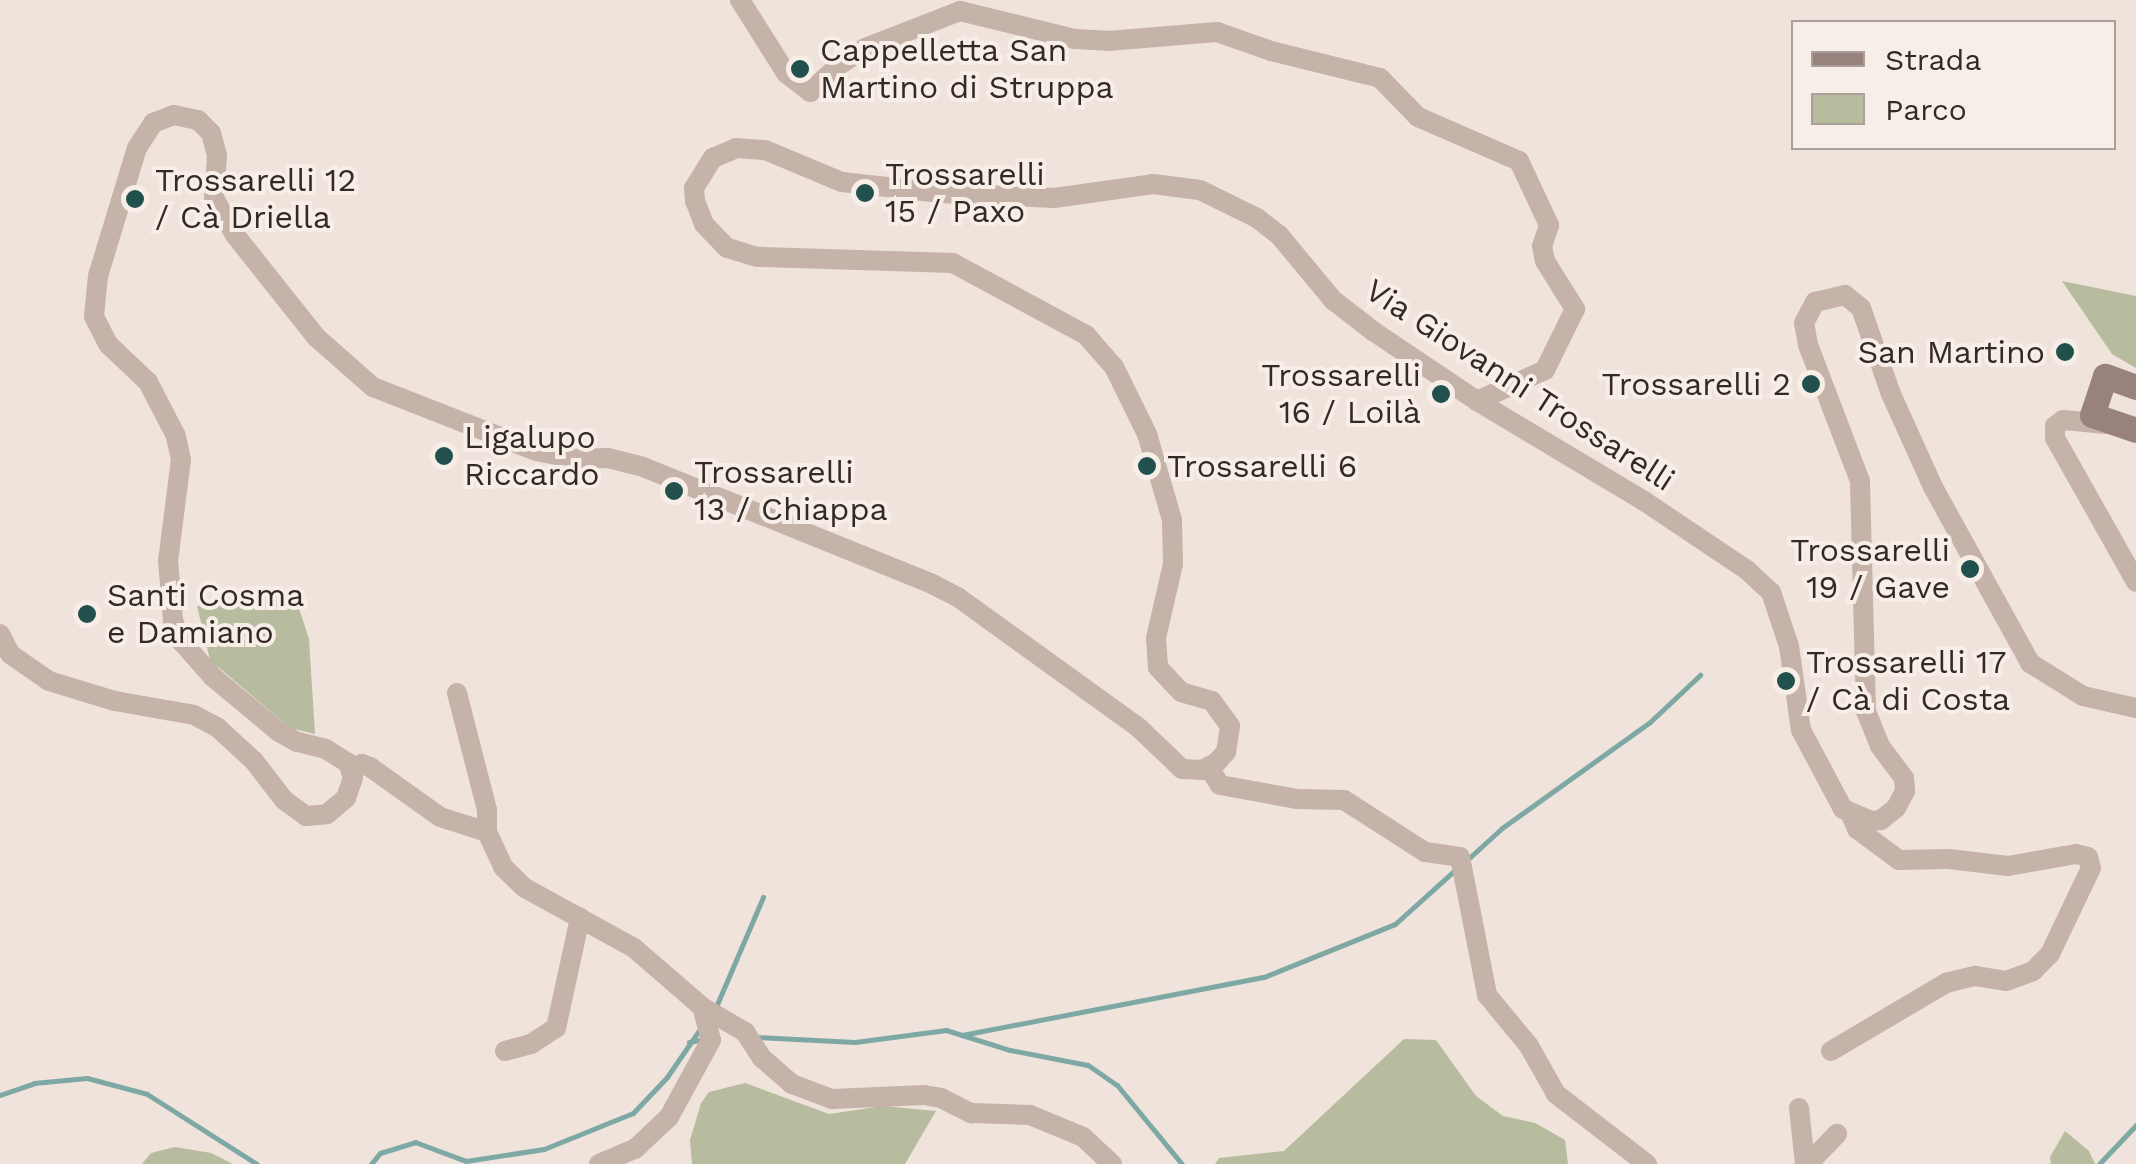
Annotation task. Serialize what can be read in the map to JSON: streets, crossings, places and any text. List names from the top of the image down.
{
  "streets": {
    "street": ["Via Giovanni Trossarelli"]
  },
  "places": [
    "Cappelletta San Martino di Struppa",
    "Trossarelli 15 / Paxo",
    "Trossarelli 12 / Cà Driella",
    "San Martino",
    "Trossarelli 2",
    "Trossarelli 16 / Loilà",
    "Ligalupo Riccardo",
    "Trossarelli 6",
    "Trossarelli 13 / Chiappa",
    "Trossarelli 19 / Gave",
    "Santi Cosma e Damiano",
    "Trossarelli 17 / Cà di Costa"
  ],
  "legend": ["Strada", "Parco"]
}
